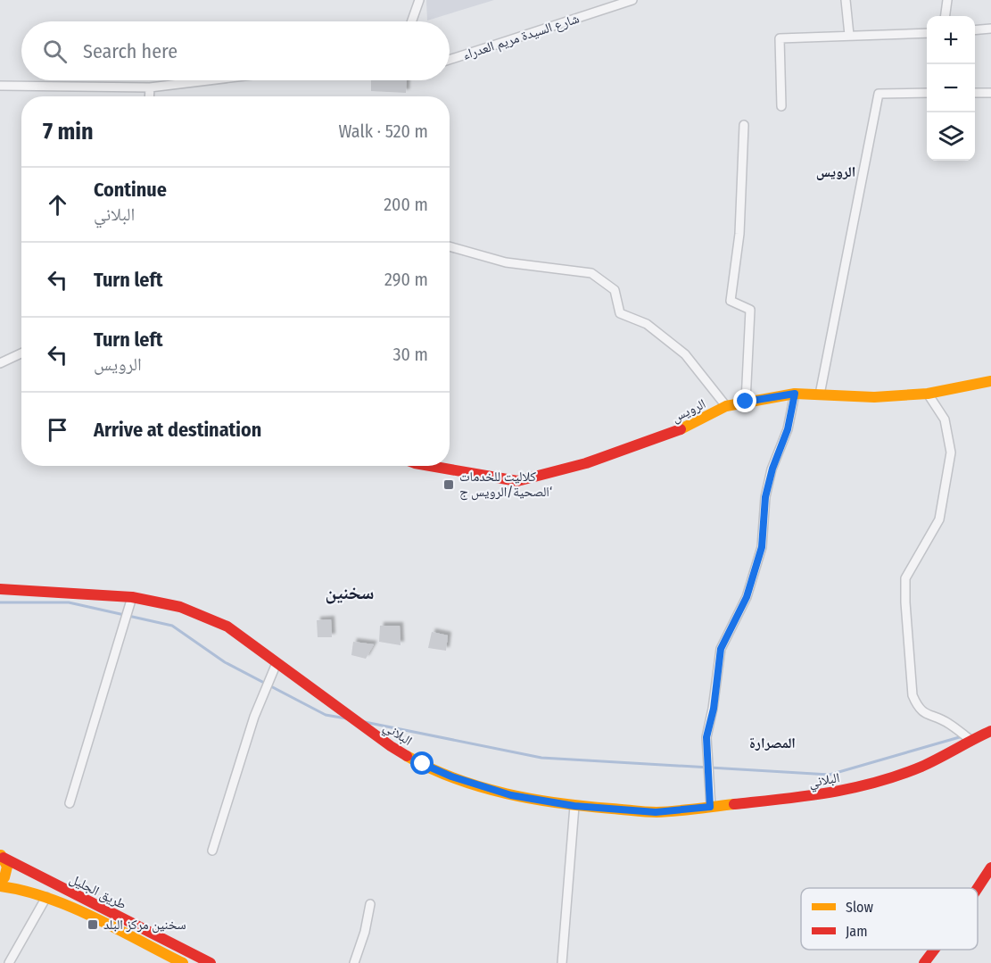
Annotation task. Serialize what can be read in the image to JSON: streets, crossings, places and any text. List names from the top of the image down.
{
  "streets": {
    "street": [
      "شارع السيدة مريم العدراء",
      "الرويس",
      "البلاني",
      "طريق الجليل"
    ]
  },
  "districts": ["الرويس", "سخنين", "المصرارة"],
  "places": {
    "transit": ["كلاليت للخدمات الصحية/الرويس ج‘", "سخنين مركز البلد"]
  },
  "legend": ["Slow", "Jam"],
  "page": {
    "map_buttons": ["+", "−"],
    "search": "Search here",
    "heading": ["7 min", "Walk · 520 m"],
    "list": [
      ["Continue", "البلاني", "200 m"],
      ["Turn left", "290 m"],
      ["Turn left", "الرويس", "30 m"],
      "Arrive at destination"
    ]
  }
}
